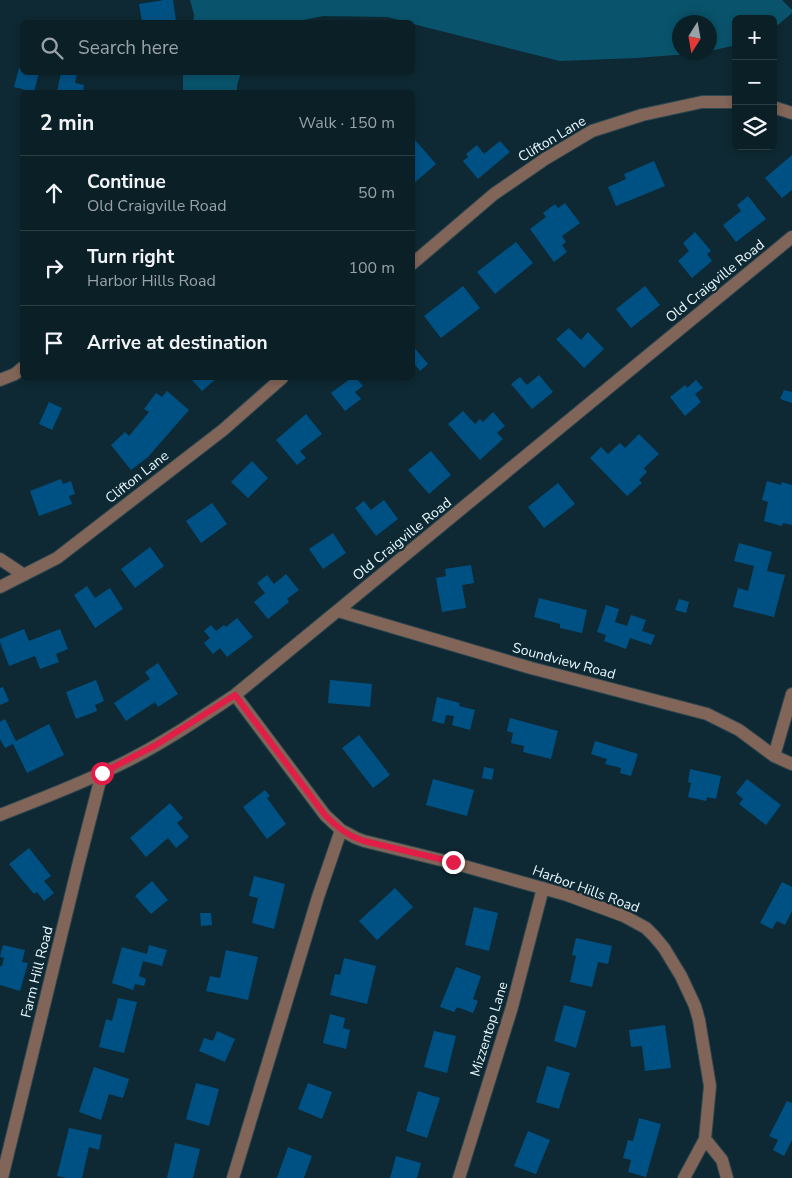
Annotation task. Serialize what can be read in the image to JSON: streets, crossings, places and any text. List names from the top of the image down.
{
  "streets": {
    "street": [
      "Clifton Lane",
      "Old Craigville Road",
      "Soundview Road",
      "Harbor Hills Road",
      "Farm Hill Road",
      "Mizzentop Lane"
    ]
  },
  "crossings": [
    ["Old Craigville Road", "Soundview Road"],
    ["Old Craigville Road", "Harbor Hills Road"],
    ["Old Craigville Road", "Farm Hill Road"],
    ["Harbor Hills Road", "Mizzentop Lane"]
  ],
  "north": "bottom",
  "page": {
    "map_buttons": ["+", "−"],
    "search": "Search here",
    "heading": ["2 min", "Walk · 150 m"],
    "list": [
      ["Continue", "Old Craigville Road", "50 m"],
      ["Turn right", "Harbor Hills Road", "100 m"],
      "Arrive at destination"
    ]
  }
}
